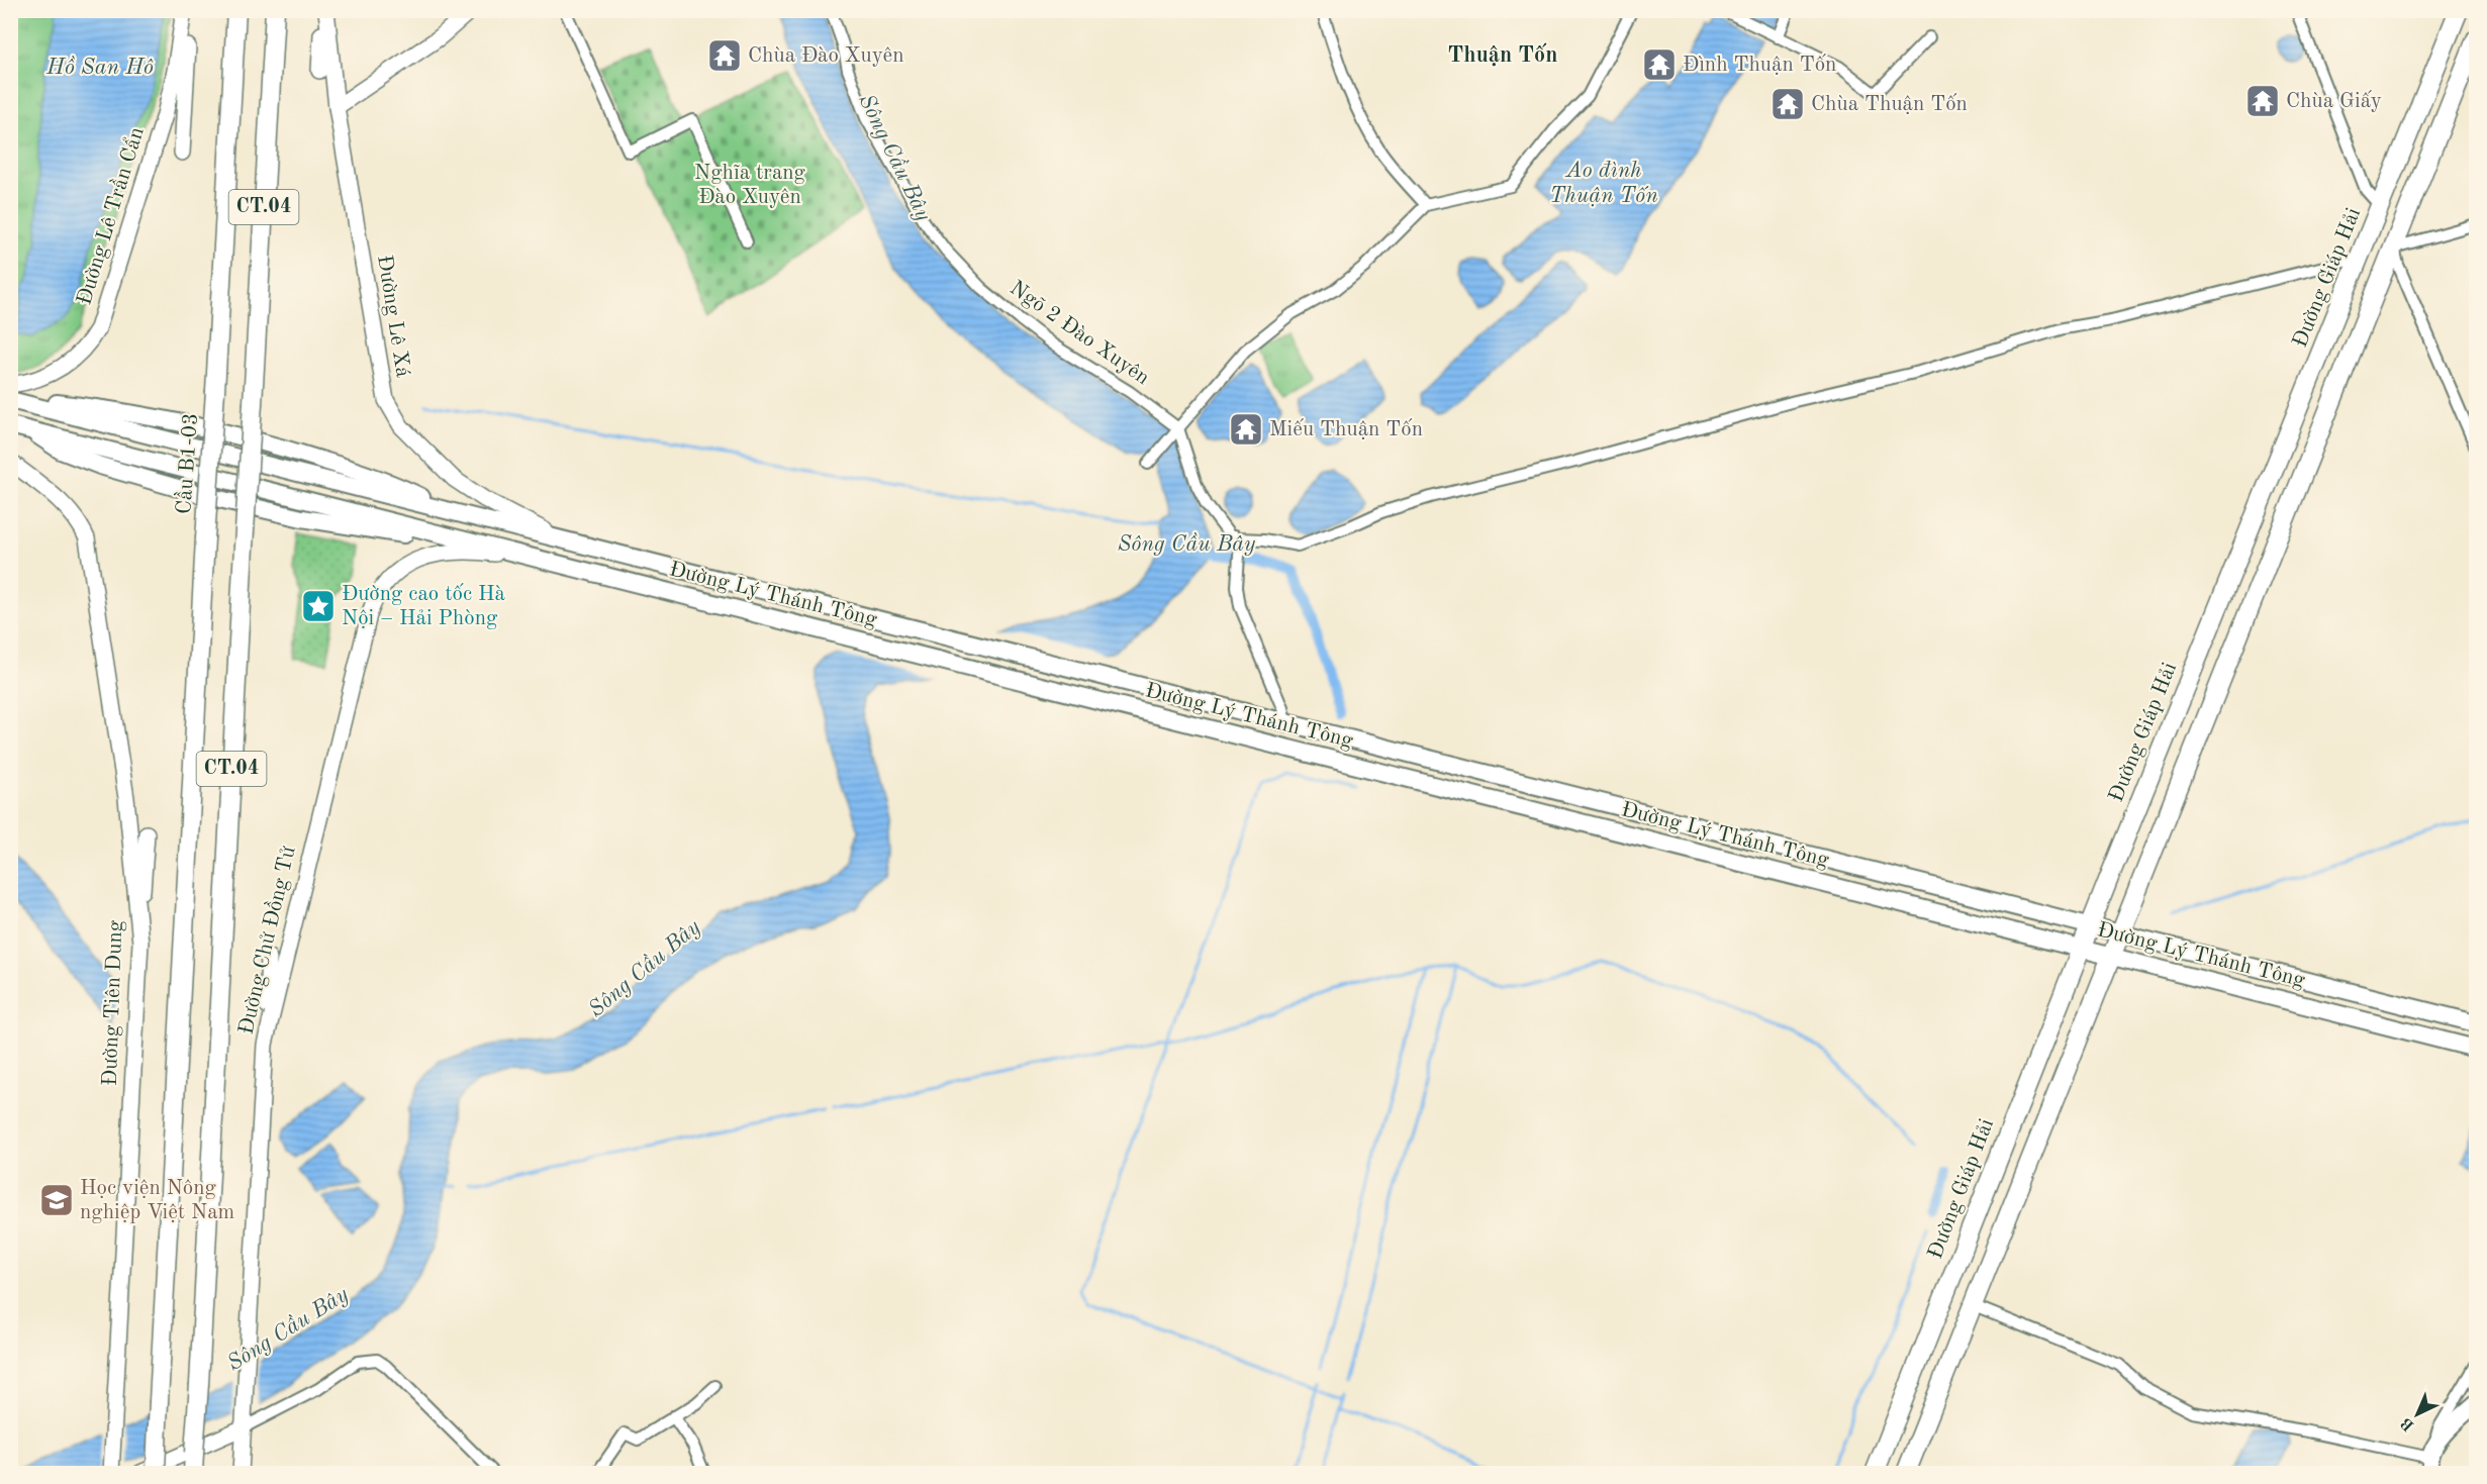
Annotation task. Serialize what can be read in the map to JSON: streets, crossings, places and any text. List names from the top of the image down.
{
  "streets": {
    "highway": ["CT.04", "Đường Giáp Hải", "Cầu B1-03"],
    "main road": [
      "Đường Lê Trần Cẩn",
      "Đường Lê Xá",
      "Đường Lý Thánh Tông",
      "Đường Chử Đồng Tử",
      "Đường Tiên Dung"
    ],
    "street": ["Ngõ 2 Đào Xuyên"]
  },
  "crossings": [
    ["Đường Giáp Hải", "Đường Lý Thánh Tông"],
    ["Đường Lê Xá", "Đường Lý Thánh Tông"],
    ["Đường Lý Thánh Tông", "Đường Chử Đồng Tử"]
  ],
  "districts": ["Thuận Tốn"],
  "water": ["Hồ San Hô", "Sông Cầu Bây", "Ao đình Thuận Tốn"],
  "parks": ["Nghĩa trang Đào Xuyên"],
  "places": {
    "temple": [
      "Chùa Đào Xuyên",
      "Đình Thuận Tốn",
      "Chùa Giấy",
      "Chùa Thuận Tốn",
      "Miếu Thuận Tốn"
    ],
    "place": ["Đường cao tốc Hà Nội – Hải Phòng"],
    "school or university": ["Học viện Nông nghiệp Việt Nam"]
  },
  "north": "bottom left"
}
